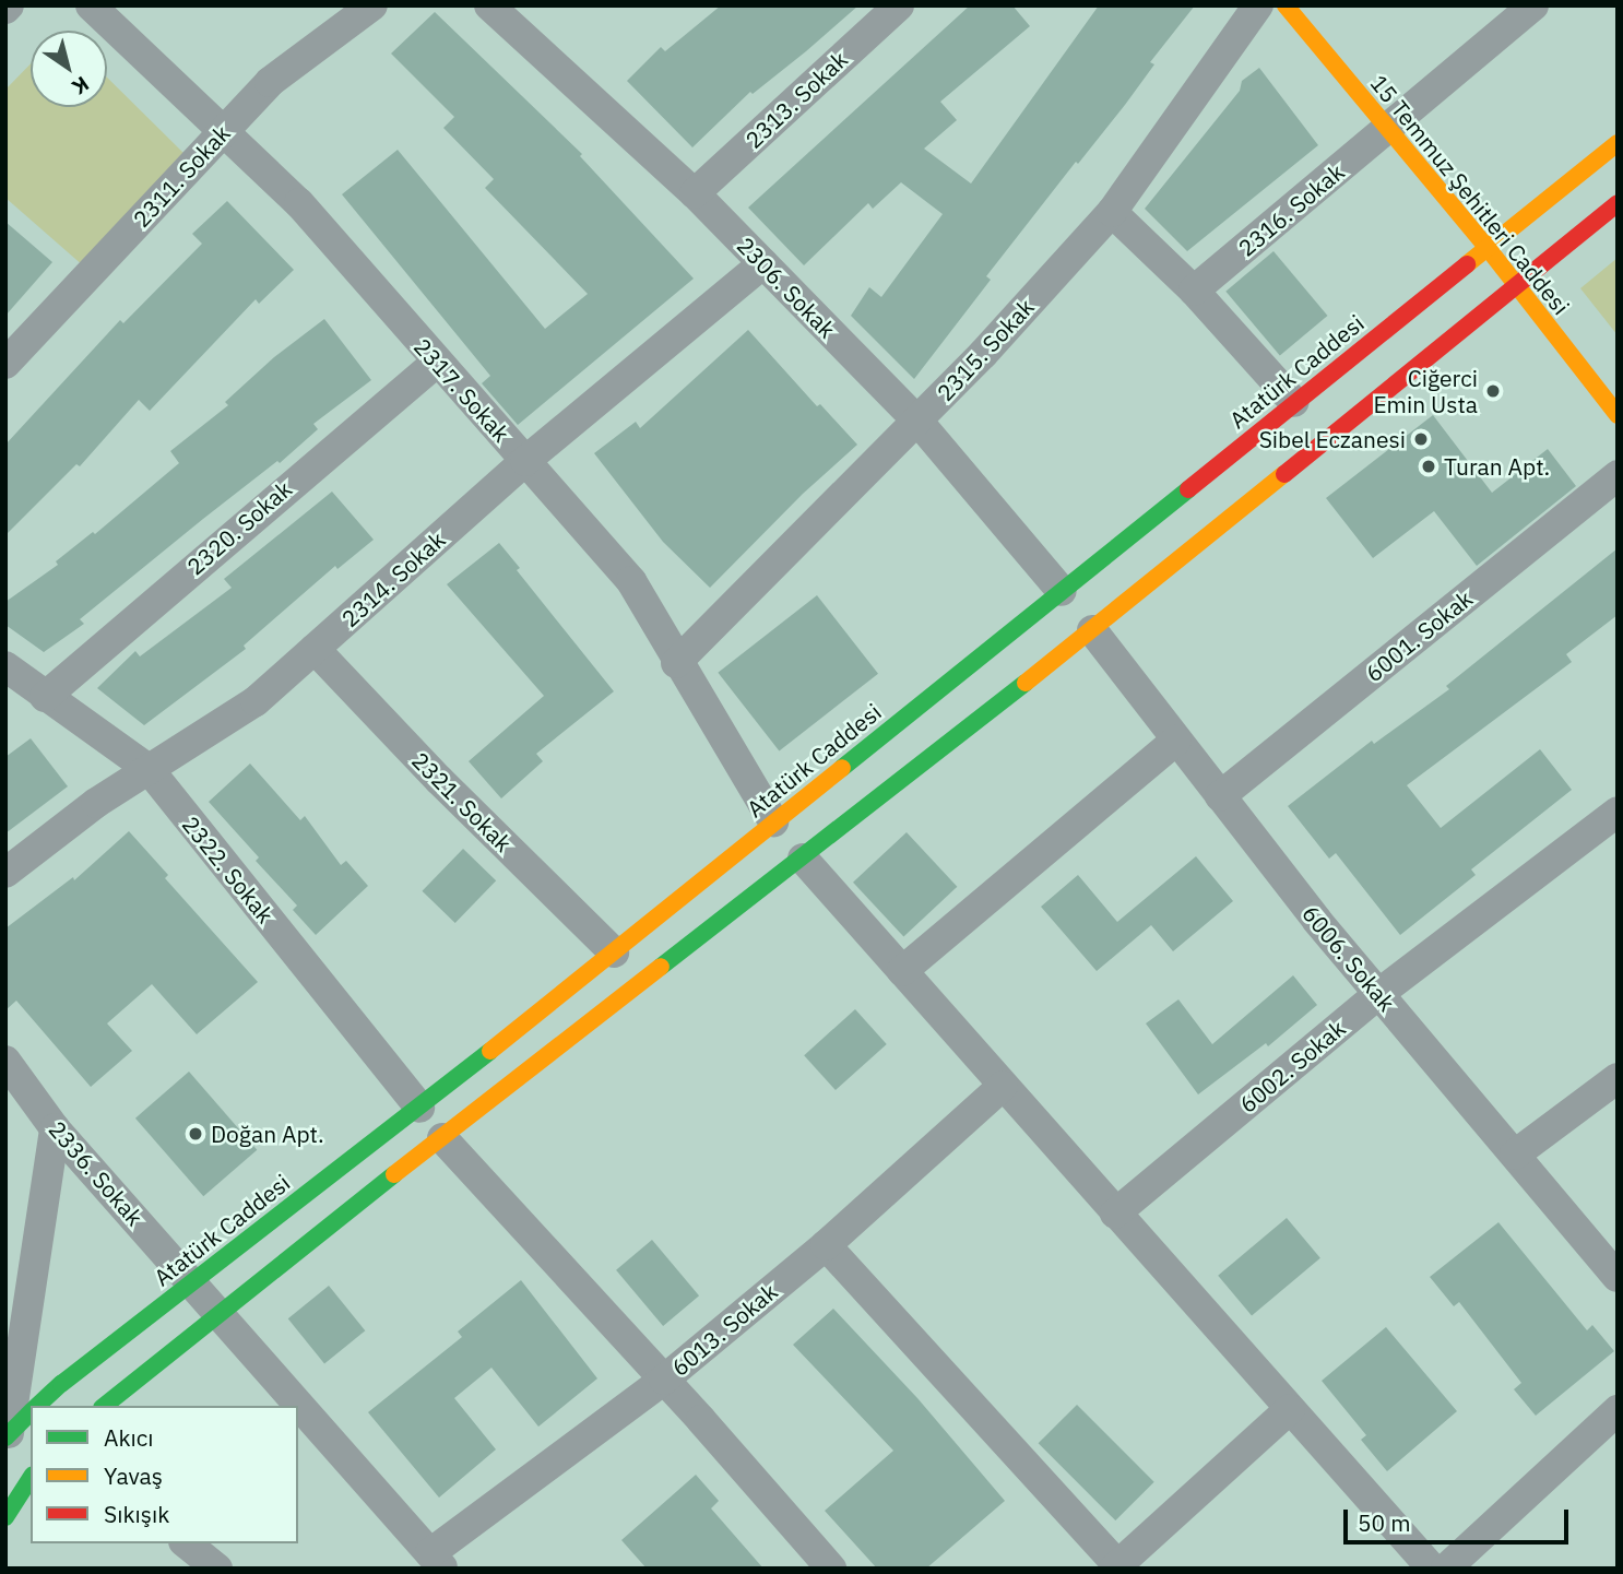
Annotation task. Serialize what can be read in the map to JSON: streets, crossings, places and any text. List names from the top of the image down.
{
  "streets": {
    "main road": ["15 Temmuz Şehitleri Caddesi", "Atatürk Caddesi"],
    "street": [
      "2313. Sokak",
      "2311. Sokak",
      "2316. Sokak",
      "2306. Sokak",
      "2315. Sokak",
      "2317. Sokak",
      "2320. Sokak",
      "2314. Sokak",
      "6001. Sokak",
      "2321. Sokak",
      "2322. Sokak",
      "6006. Sokak",
      "6002. Sokak",
      "2336. Sokak",
      "6013. Sokak"
    ]
  },
  "crossings": [
    ["2313. Sokak", "2306. Sokak"],
    ["2311. Sokak", "2317. Sokak"],
    ["15 Temmuz Şehitleri Caddesi", "2316. Sokak"],
    ["15 Temmuz Şehitleri Caddesi", "Atatürk Caddesi"],
    ["2306. Sokak", "2315. Sokak"],
    ["2306. Sokak", "Atatürk Caddesi"],
    ["2306. Sokak", "2314. Sokak"],
    ["2315. Sokak", "2317. Sokak"],
    ["Atatürk Caddesi", "2317. Sokak"],
    ["Atatürk Caddesi", "2321. Sokak"],
    ["Atatürk Caddesi", "2322. Sokak"],
    ["Atatürk Caddesi", "2336. Sokak"],
    ["2317. Sokak", "2320. Sokak"],
    ["2317. Sokak", "2314. Sokak"],
    ["2320. Sokak", "2322. Sokak"],
    ["2314. Sokak", "2321. Sokak"],
    ["2314. Sokak", "2322. Sokak"],
    ["6001. Sokak", "6006. Sokak"],
    ["6006. Sokak", "6002. Sokak"],
    ["2336. Sokak", "6013. Sokak"]
  ],
  "places": [
    "Ciğerci Emin Usta",
    "Sibel Eczanesi",
    "Turan Apt.",
    "Doğan Apt."
  ],
  "legend": ["Akıcı", "Yavaş", "Sıkışık"],
  "scale_bar": "50 m",
  "north": "bottom right"
}
